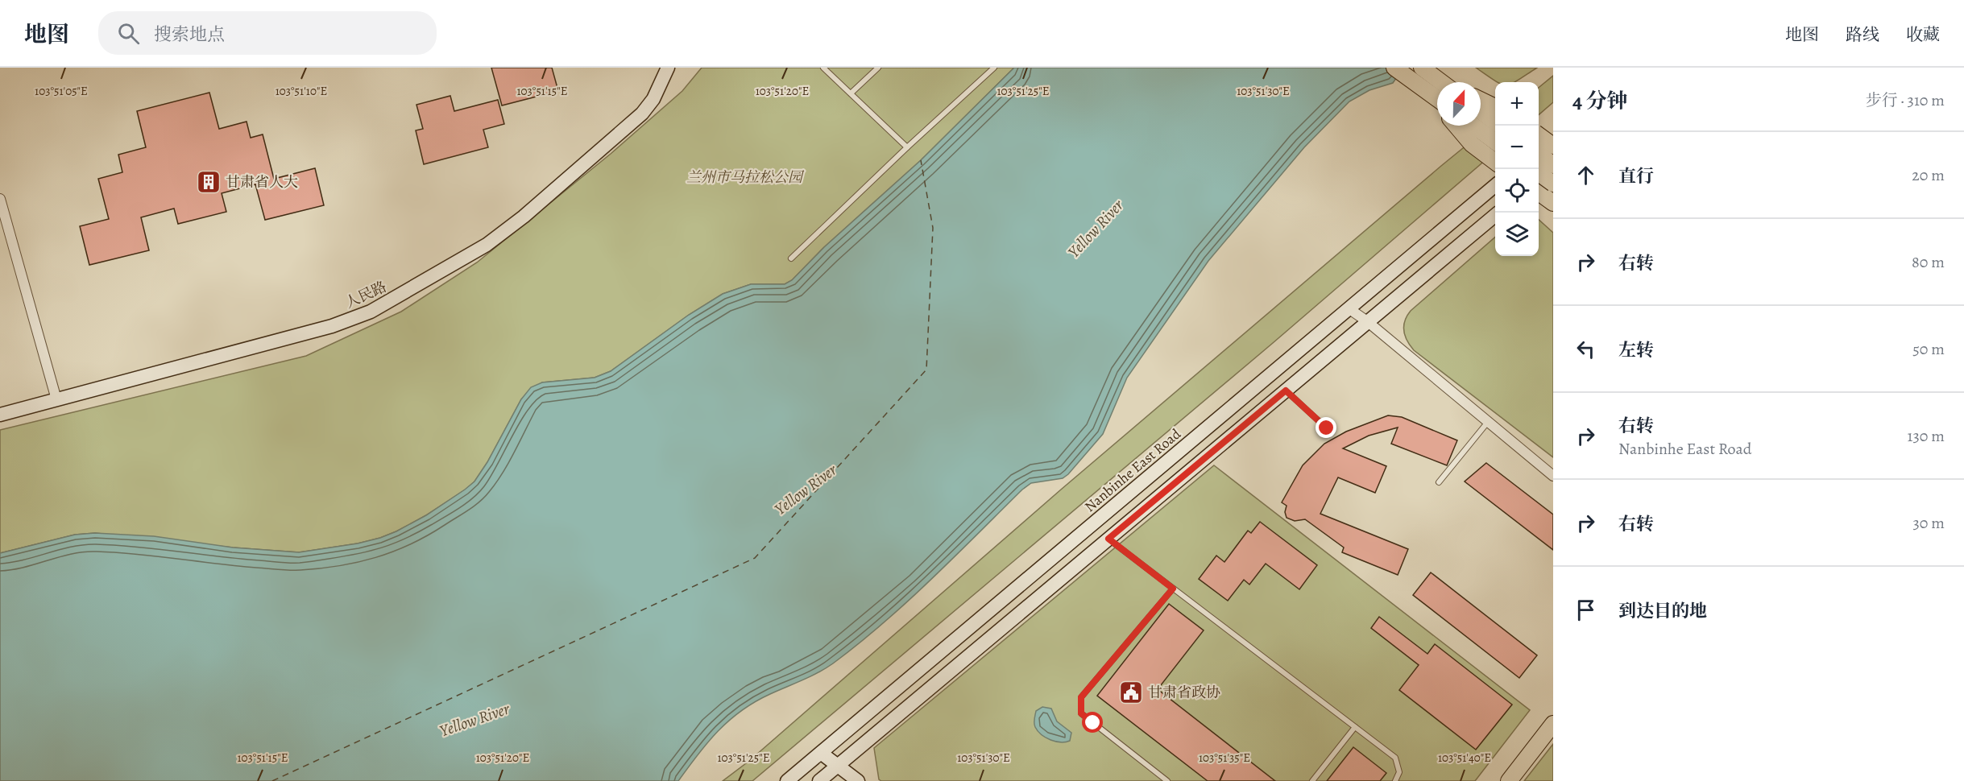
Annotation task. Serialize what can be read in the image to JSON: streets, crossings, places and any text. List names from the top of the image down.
{
  "streets": {
    "main road": ["人民路", "Nanbinhe East Road"]
  },
  "water": ["Yellow River"],
  "parks": ["兰州市马拉松公园"],
  "places": {
    "building": ["甘肃省人大"],
    "public building": ["甘肃省政协"]
  },
  "north": "top",
  "page": {
    "header": "地图",
    "search": "搜索地点",
    "nav": ["地图", "路线", "收藏"],
    "heading": ["4 分钟", "步行 · 310 m"],
    "map_buttons": ["+", "−"],
    "list": [
      ["直行", "20 m"],
      ["右转", "80 m"],
      ["左转", "50 m"],
      ["右转", "Nanbinhe East Road", "130 m"],
      ["右转", "30 m"],
      "到达目的地"
    ]
  },
  "coordinates": [
    "103°51'05\"E",
    "103°51'10\"E",
    "103°51'20\"E",
    "103°51'25\"E",
    "103°51'30\"E",
    "103°51'15\"E",
    "103°51'35\"E",
    "103°51'40\"E"
  ]
}
